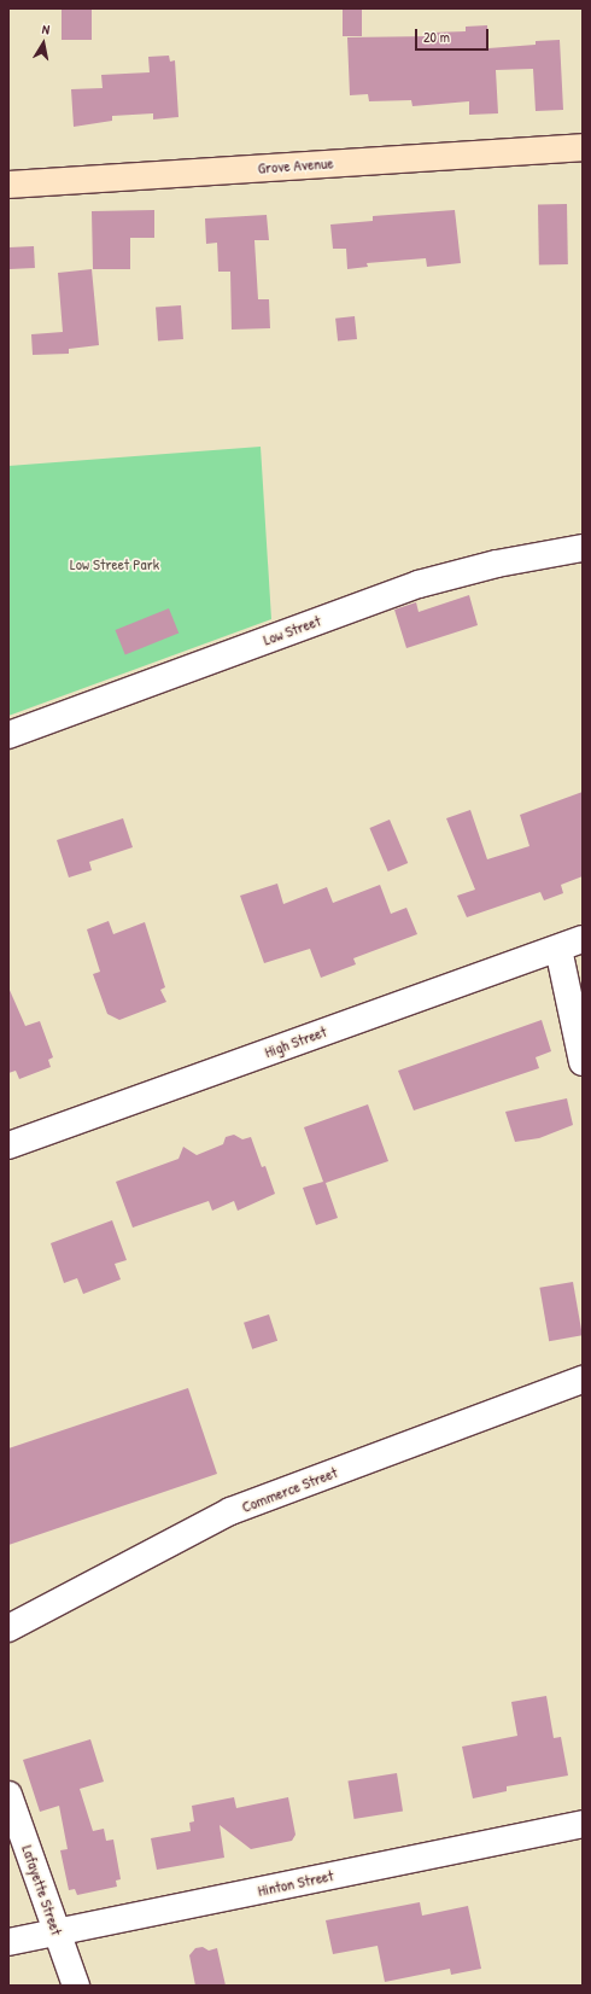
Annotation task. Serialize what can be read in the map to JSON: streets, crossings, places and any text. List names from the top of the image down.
{
  "streets": {
    "main road": ["Grove Avenue"],
    "street": [
      "Low Street",
      "High Street",
      "Commerce Street",
      "Hinton Street",
      "Lafayette Street"
    ]
  },
  "crossings": [
    ["Hinton Street", "Lafayette Street"]
  ],
  "parks": ["Low Street Park"],
  "scale_bar": "20 m",
  "north": "top"
}
